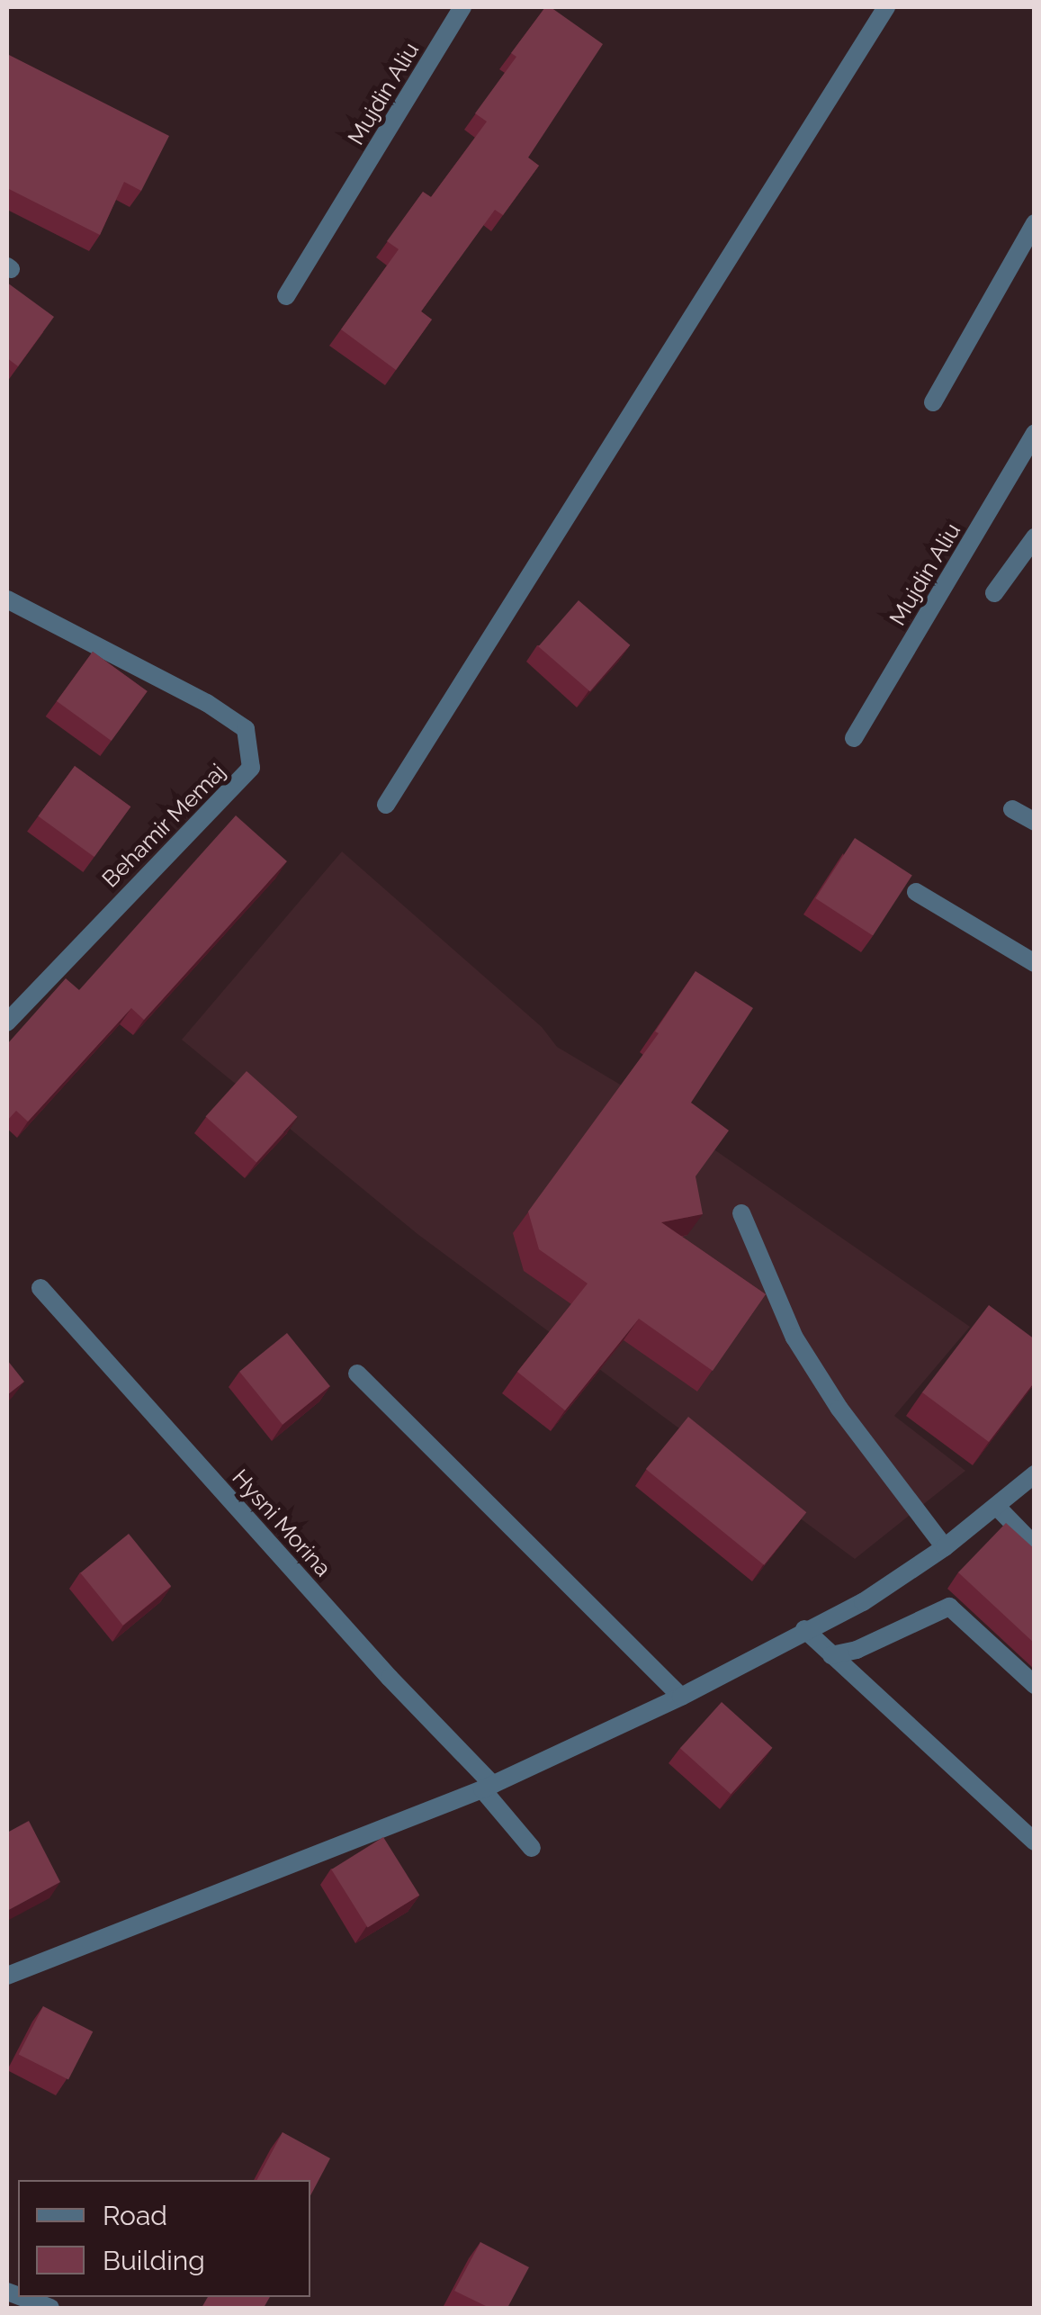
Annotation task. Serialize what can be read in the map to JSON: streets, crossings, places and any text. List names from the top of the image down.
{
  "streets": {
    "street": ["Mujdin Aliu", "Behamir Memaj", "Hysni Morina"]
  },
  "legend": ["Road", "Building"]
}
